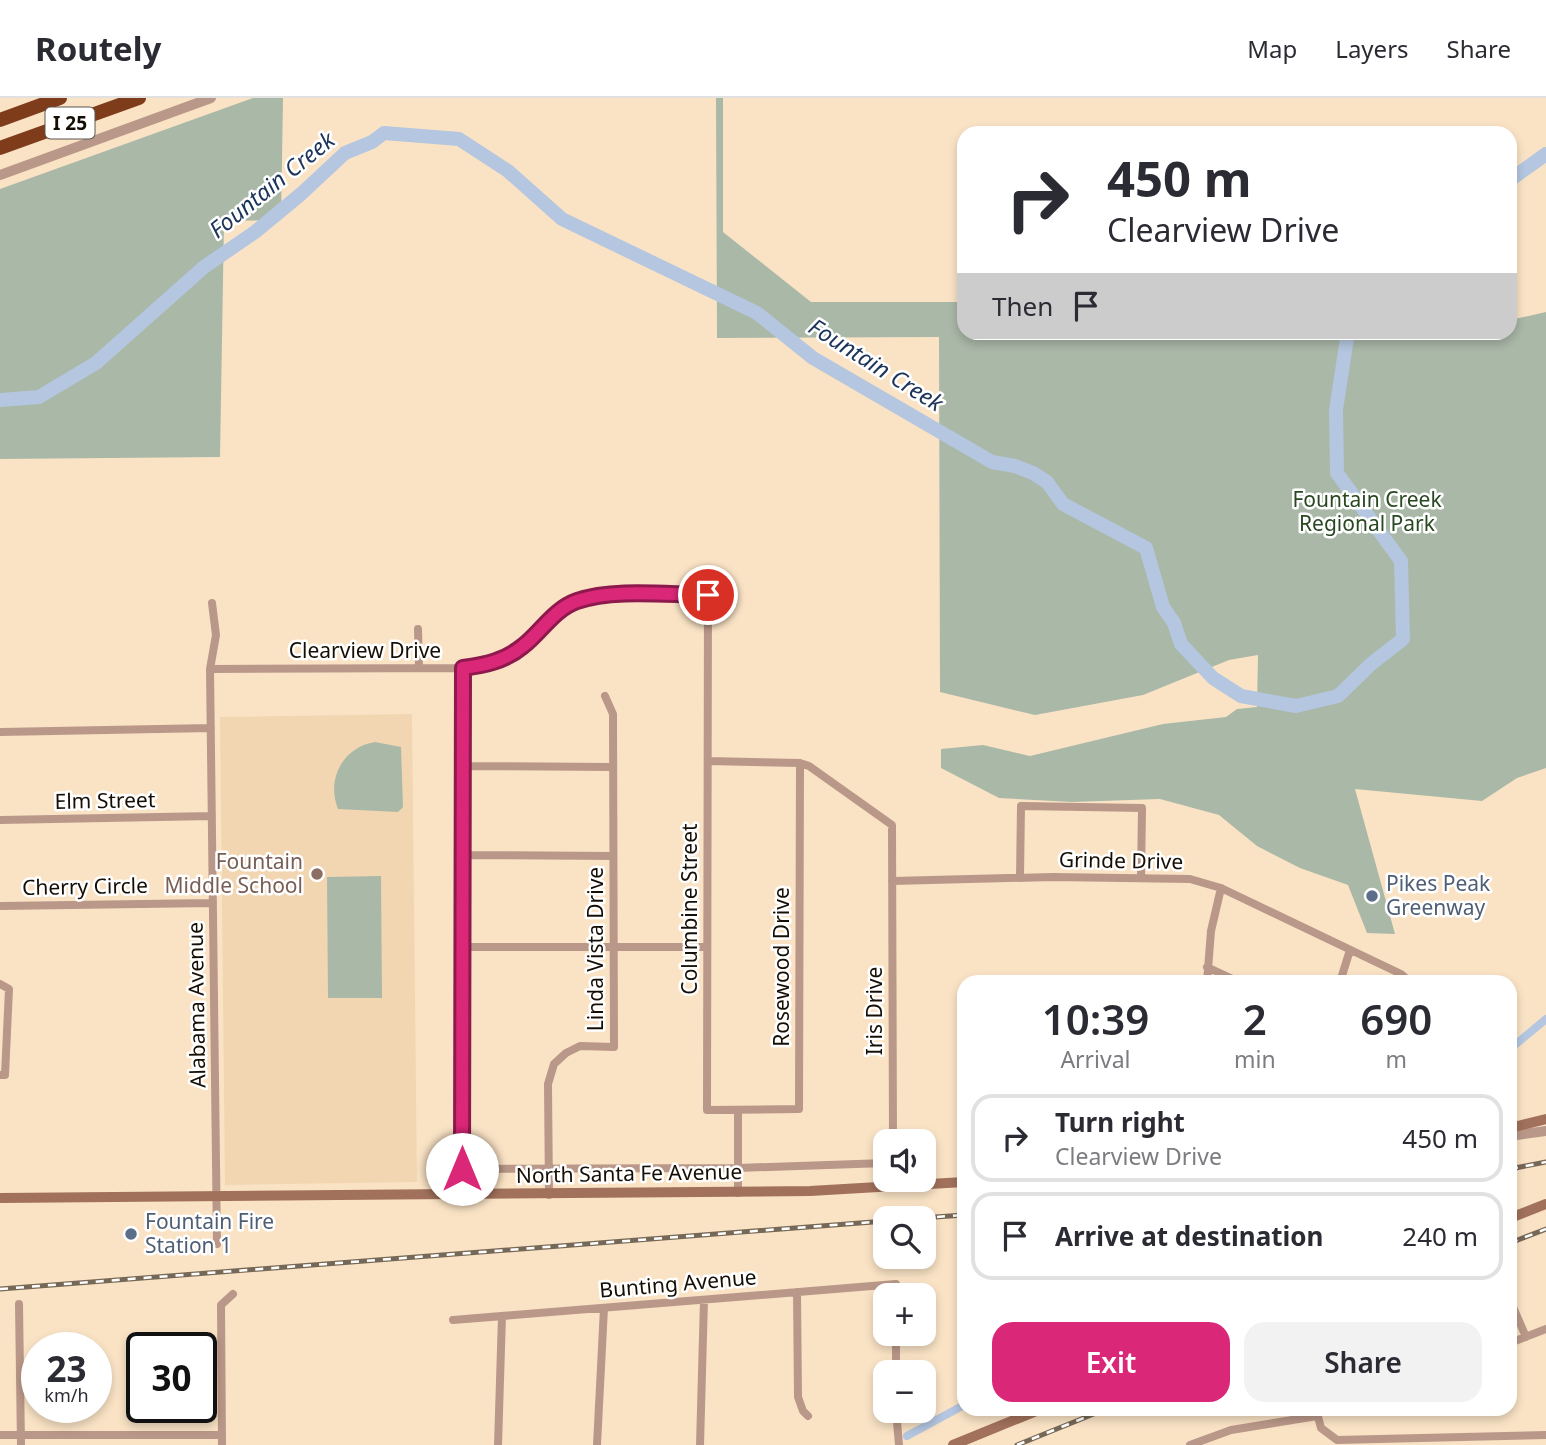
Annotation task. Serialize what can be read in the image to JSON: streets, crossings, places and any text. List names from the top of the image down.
{
  "streets": {
    "highway": ["I 25"],
    "main road": ["North Santa Fe Avenue"],
    "street": [
      "Clearview Drive",
      "Elm Street",
      "Grinde Drive",
      "Cherry Circle",
      "Columbine Street",
      "Linda Vista Drive",
      "Rosewood Drive",
      "Alabama Avenue",
      "Iris Drive",
      "Bunting Avenue"
    ]
  },
  "crossings": [
    ["Clearview Drive", "Columbine Street"],
    ["Clearview Drive", "Alabama Avenue"],
    ["Elm Street", "Alabama Avenue"],
    ["Grinde Drive", "Iris Drive"],
    ["Cherry Circle", "Alabama Avenue"],
    ["Columbine Street", "Rosewood Drive"],
    ["Linda Vista Drive", "North Santa Fe Avenue"],
    ["Rosewood Drive", "Iris Drive"],
    ["Alabama Avenue", "North Santa Fe Avenue"]
  ],
  "water": ["Fountain Creek"],
  "parks": ["Fountain Creek Regional Park"],
  "places": ["Fountain Middle School", "Pikes Peak Greenway", "Fountain Fire Station 1"],
  "page": {
    "header": "Routely",
    "nav": ["Map", "Layers", "Share"],
    "turn": ["450 m", "Clearview Drive"],
    "then": "Then",
    "eta": [
      "10:39",
      "Arrival",
      "2",
      "min",
      "690",
      "m"
    ],
    "list": [
      {
        "name": "Turn right",
        "note": "Clearview Drive",
        "value": "450 m"
      },
      {
        "name": "Arrive at destination",
        "value": "240 m"
      }
    ],
    "map_buttons": ["+", "−"],
    "buttons": ["Exit", "Share"],
    "speed": "23 km/h",
    "limit": "30"
  }
}
